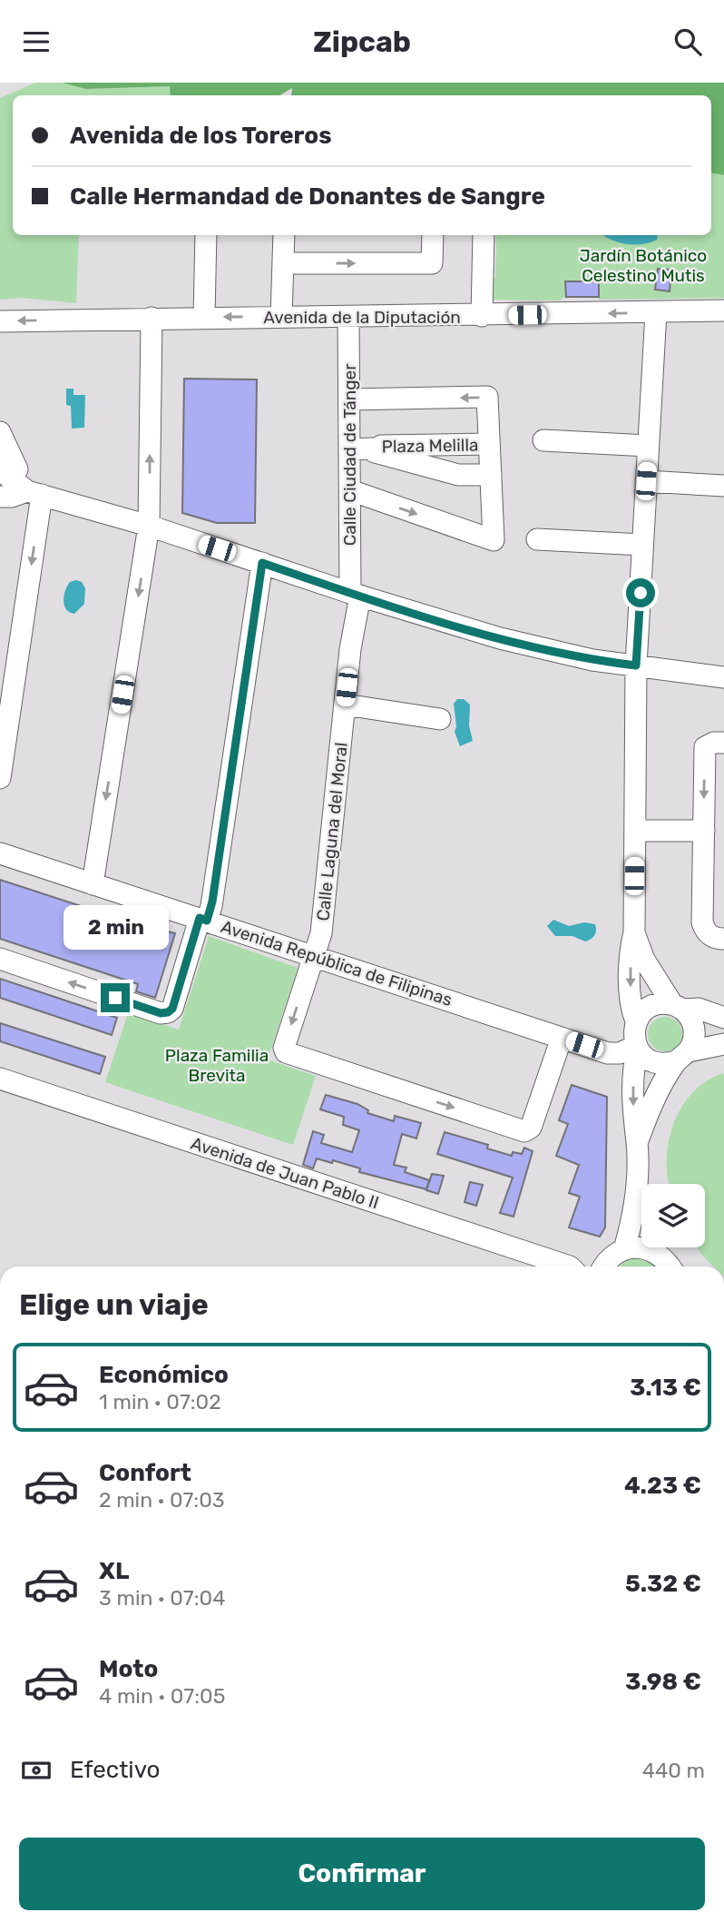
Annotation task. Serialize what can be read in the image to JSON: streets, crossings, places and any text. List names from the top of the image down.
{
  "streets": {
    "street": [
      "Avenida de la Diputación",
      "Plaza Melilla",
      "Calle Ciudad de Tánger",
      "Calle Laguna del Moral",
      "Avenida República de Filipinas",
      "Avenida de Juan Pablo II"
    ]
  },
  "crossings": [
    ["Avenida de la Diputación", "Calle Ciudad de Tánger"],
    ["Plaza Melilla", "Calle Ciudad de Tánger"],
    ["Calle Ciudad de Tánger", "Calle Laguna del Moral"],
    ["Calle Laguna del Moral", "Avenida República de Filipinas"]
  ],
  "parks": ["Jardín Botánico Celestino Mutis", "Plaza Familia Brevita"],
  "page": {
    "header": "Zipcab",
    "banner": ["Avenida de los Toreros", "Calle Hermandad de Donantes de Sangre"],
    "bubble": "2 min",
    "heading": "Elige un viaje",
    "list": [
      {
        "name": "Económico",
        "note": "1 min · 07:02",
        "value": "3.13 €"
      },
      {
        "name": "Confort",
        "note": "2 min · 07:03",
        "value": "4.23 €"
      },
      {
        "name": "XL",
        "note": "3 min · 07:04",
        "value": "5.32 €"
      },
      {
        "name": "Moto",
        "note": "4 min · 07:05",
        "value": "3.98 €"
      }
    ],
    "pay": ["Efectivo", "440 m"],
    "buttons": "Confirmar"
  }
}
